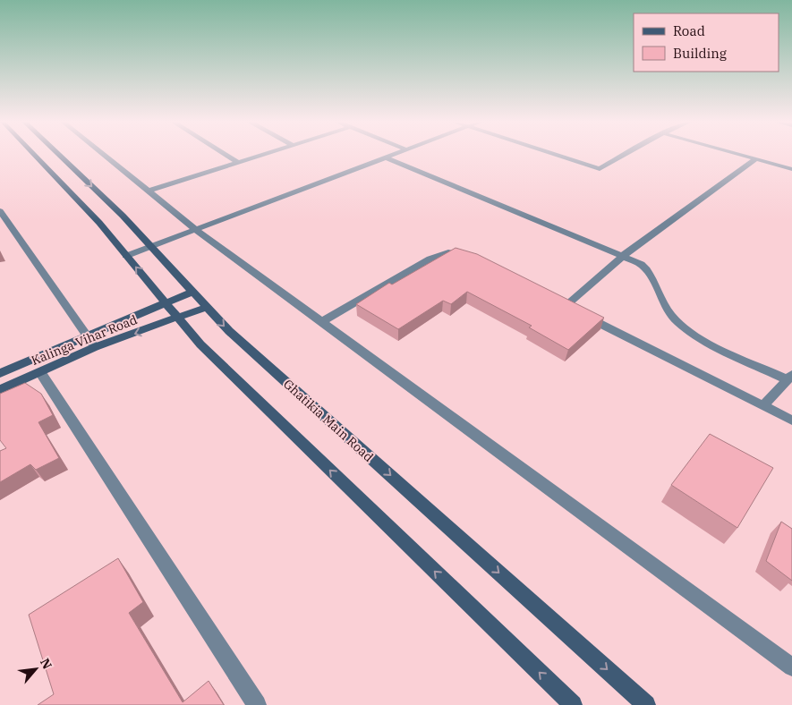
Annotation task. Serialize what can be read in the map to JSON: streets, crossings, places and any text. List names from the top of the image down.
{
  "streets": {
    "street": ["Kalinga Vihar Road", "Ghatikia Main Road"]
  },
  "crossings": [
    ["Kalinga Vihar Road", "Ghatikia Main Road"]
  ],
  "legend": ["Road", "Building"],
  "north": "top right"
}
